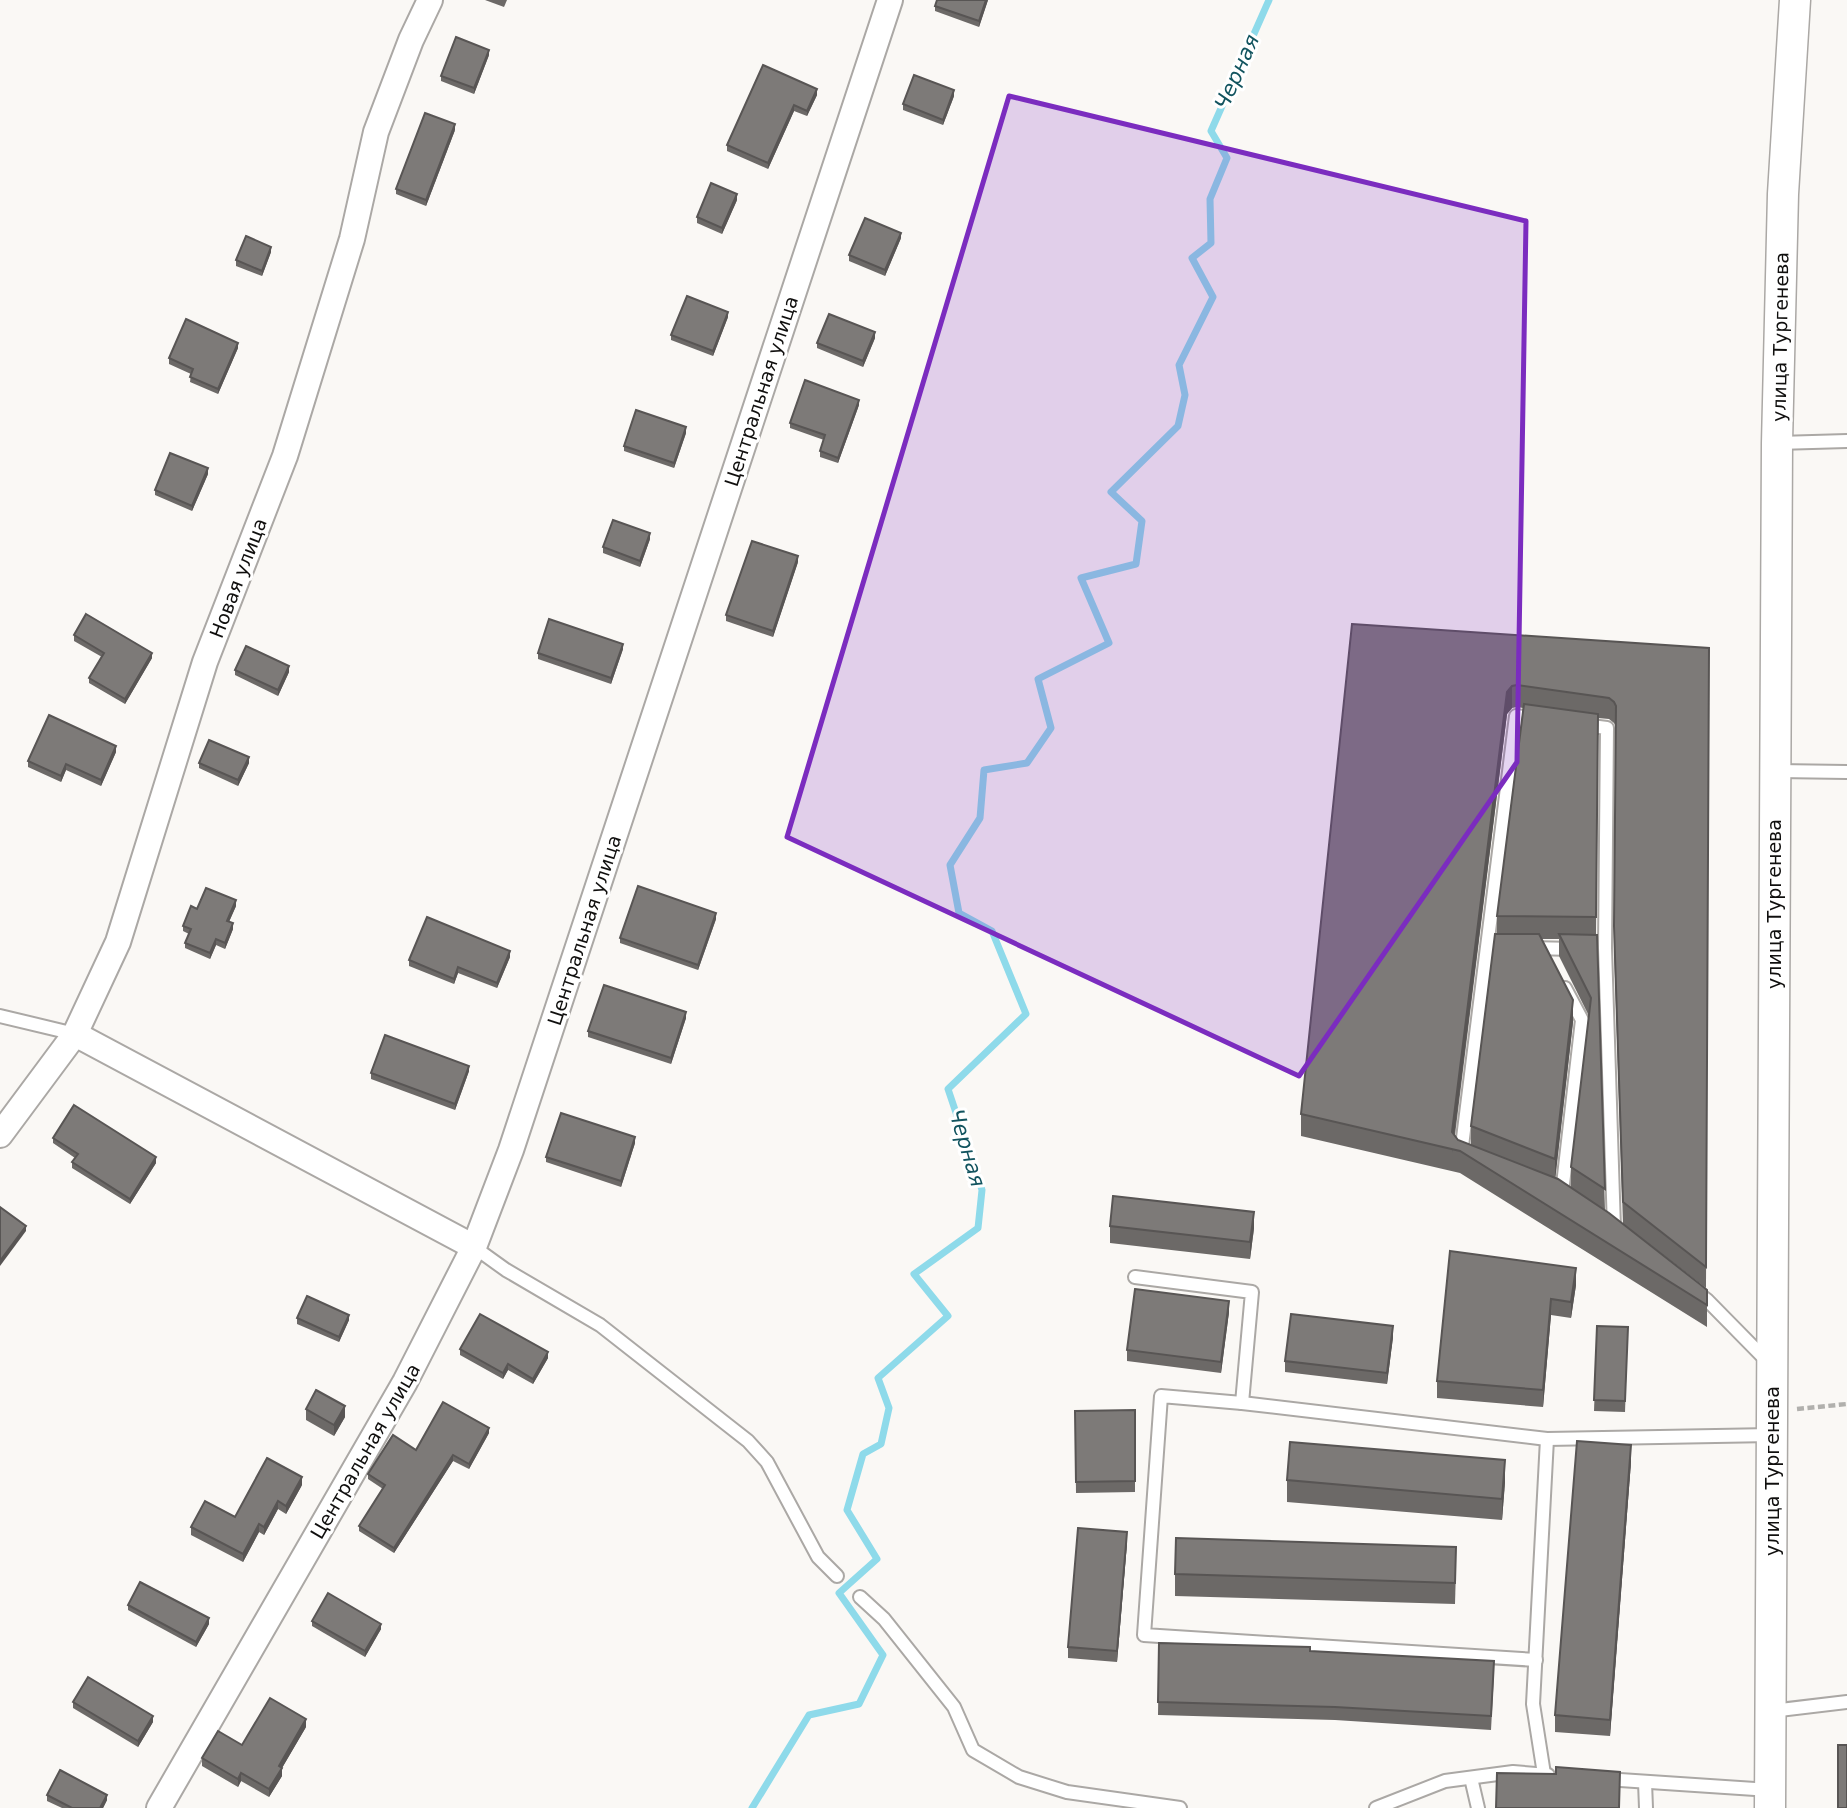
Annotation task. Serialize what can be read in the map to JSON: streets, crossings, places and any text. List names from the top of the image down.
{
  "streets": {
    "street": ["улица Тургенева", "Центральная улица", "Новая улица"]
  },
  "water": ["Черная"]
}
